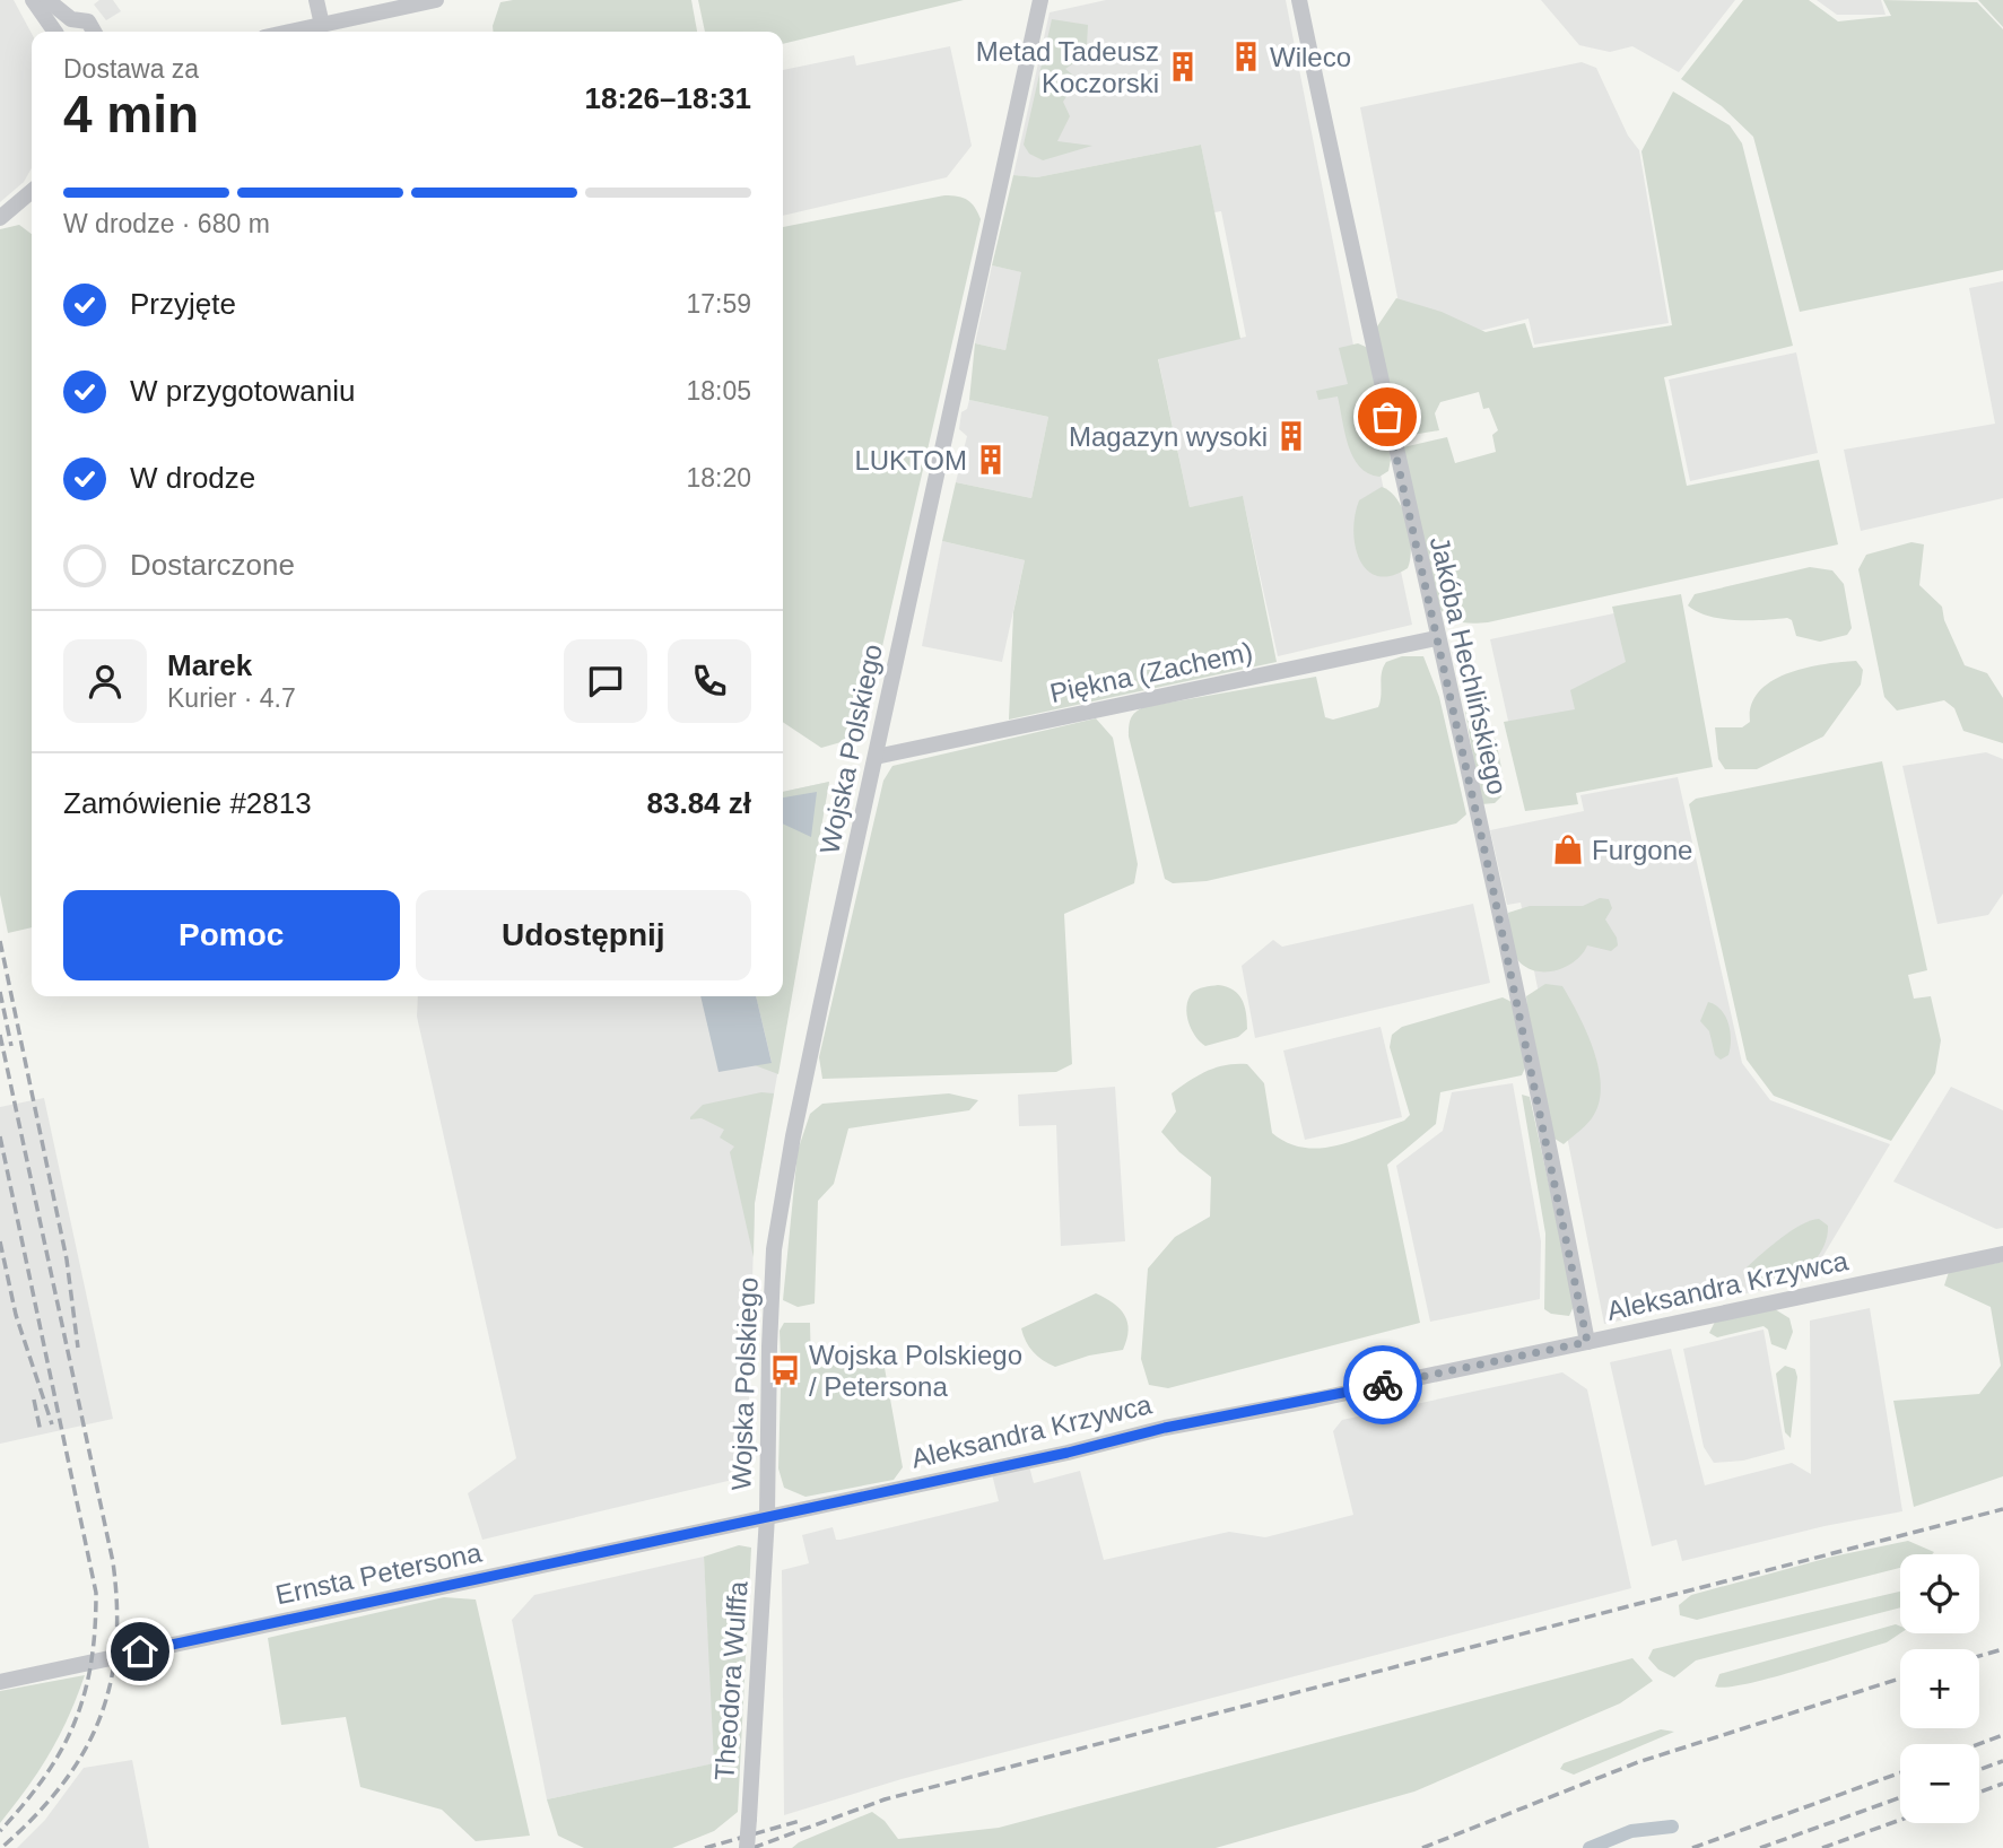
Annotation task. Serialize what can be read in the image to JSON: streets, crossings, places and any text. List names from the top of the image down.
{
  "streets": {
    "street": [
      "Jakóba Hechlińskiego",
      "Piękna (Zachem)",
      "Wojska Polskiego",
      "Aleksandra Krzywca",
      "Ernsta Petersona",
      "Theodora Wulffa"
    ]
  },
  "crossings": [
    ["Jakóba Hechlińskiego", "Piękna (Zachem)"],
    ["Jakóba Hechlińskiego", "Aleksandra Krzywca"],
    ["Piękna (Zachem)", "Wojska Polskiego"],
    ["Wojska Polskiego", "Aleksandra Krzywca"],
    ["Wojska Polskiego", "Ernsta Petersona"],
    ["Wojska Polskiego", "Theodora Wulffa"],
    ["Aleksandra Krzywca", "Ernsta Petersona"],
    ["Aleksandra Krzywca", "Theodora Wulffa"],
    ["Ernsta Petersona", "Theodora Wulffa"]
  ],
  "places": {
    "building": [
      "Wileco",
      "Metad Tadeusz Koczorski",
      "Magazyn wysoki",
      "LUKTOM"
    ],
    "shop": ["Furgone"],
    "bus stop": ["Wojska Polskiego / Petersona"]
  },
  "page": {
    "heading": ["4 min", "Dostawa za", "18:26–18:31"],
    "panel": [
      "Marek",
      "Kurier · 4.7",
      "Zamówienie #2813",
      "83.84 zł"
    ],
    "bar": "W drodze · 680 m",
    "list": [
      ["Przyjęte", "17:59"],
      ["W przygotowaniu", "18:05"],
      ["W drodze", "18:20"],
      "Dostarczone"
    ],
    "buttons": ["Pomoc", "Udostępnij"],
    "map_buttons": ["+", "−"]
  }
}
